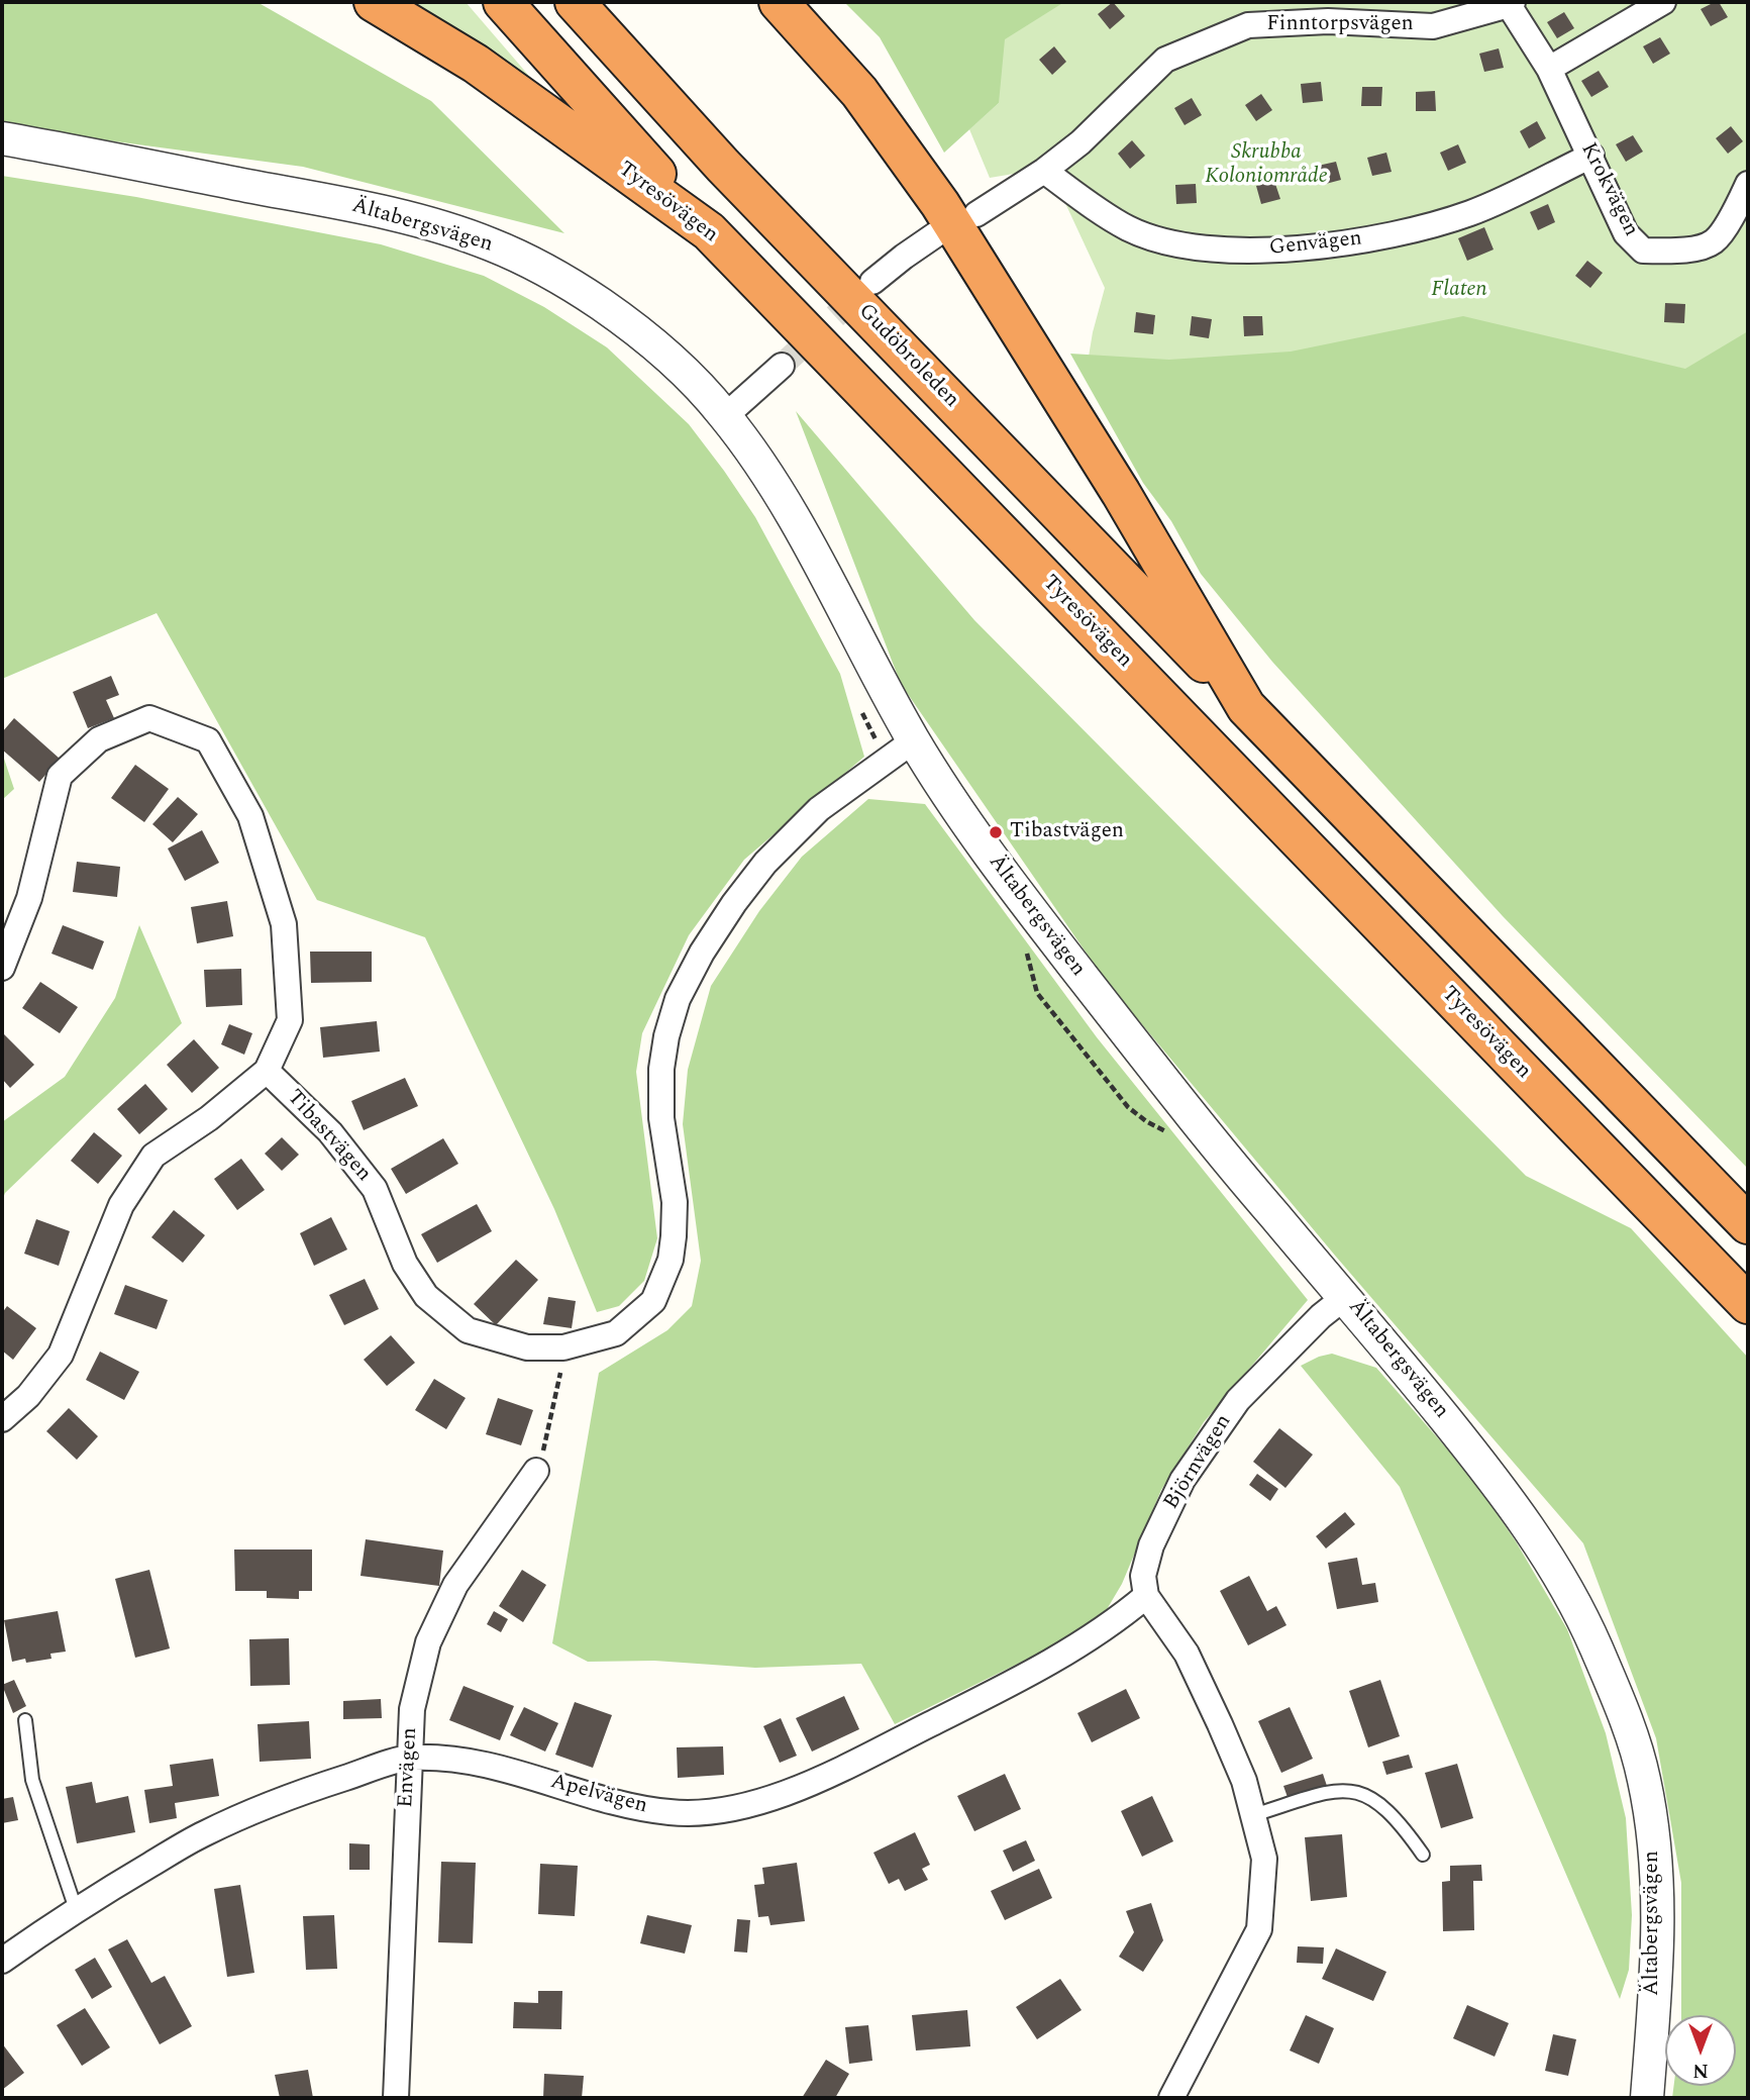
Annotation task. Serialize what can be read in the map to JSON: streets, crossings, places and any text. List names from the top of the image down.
{
  "streets": {
    "highway": ["Tyresövägen", "Gudöbroleden"],
    "street": [
      "Finntorpsvägen",
      "Krokvägen",
      "Ältabergsvägen",
      "Genvägen",
      "Tibastvägen",
      "Björnvägen",
      "Envägen",
      "Apelvägen"
    ]
  },
  "crossings": [
    ["Finntorpsvägen", "Krokvägen"],
    ["Finntorpsvägen", "Genvägen"],
    ["Krokvägen", "Genvägen"],
    ["Ältabergsvägen", "Tibastvägen"],
    ["Ältabergsvägen", "Björnvägen"],
    ["Björnvägen", "Apelvägen"],
    ["Envägen", "Apelvägen"]
  ],
  "parks": ["Skrubba Koloniområde", "Flaten"],
  "places": ["Tibastvägen"],
  "north": "bottom"
}
